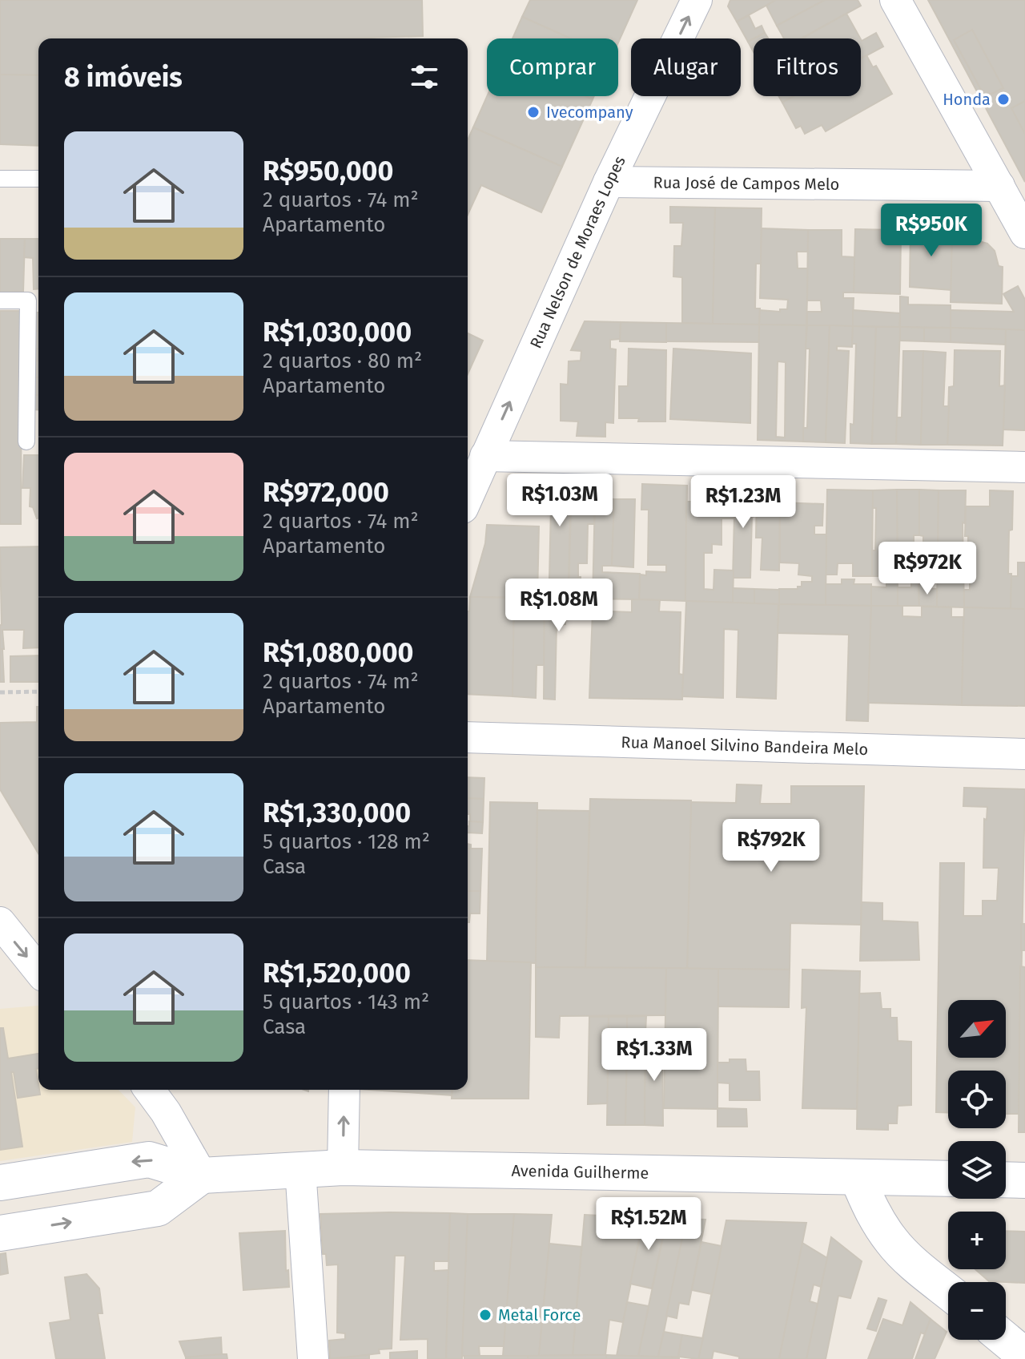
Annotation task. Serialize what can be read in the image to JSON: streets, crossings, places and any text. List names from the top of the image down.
{
  "streets": {
    "street": [
      "Rua José de Campos Melo",
      "Rua Nelson de Moraes Lopes",
      "Rua Manoel Silvino Bandeira Melo",
      "Avenida Guilherme"
    ]
  },
  "crossings": [
    ["Rua José de Campos Melo", "Rua Nelson de Moraes Lopes"]
  ],
  "one_way": ["Rua Nelson de Moraes Lopes"],
  "places": ["Honda", "Ivecompany", "Metal Force"],
  "north": "top right",
  "page": {
    "chip": ["Comprar", "Alugar", "Filtros"],
    "heading": "8 imóveis",
    "list": [
      {
        "name": "R$950,000",
        "note": "2 quartos · 74 m² · Apartamento"
      },
      {
        "name": "R$1,030,000",
        "note": "2 quartos · 80 m² · Apartamento"
      },
      {
        "name": "R$972,000",
        "note": "2 quartos · 74 m² · Apartamento"
      },
      {
        "name": "R$1,080,000",
        "note": "2 quartos · 74 m² · Apartamento"
      },
      {
        "name": "R$1,330,000",
        "note": "5 quartos · 128 m² · Casa"
      },
      {
        "name": "R$1,520,000",
        "note": "5 quartos · 143 m² · Casa"
      }
    ],
    "price": [
      "R$950K",
      "R$1.03M",
      "R$1.23M",
      "R$972K",
      "R$1.08M",
      "R$792K",
      "R$1.33M",
      "R$1.52M"
    ],
    "map_buttons": ["+", "−"]
  }
}
